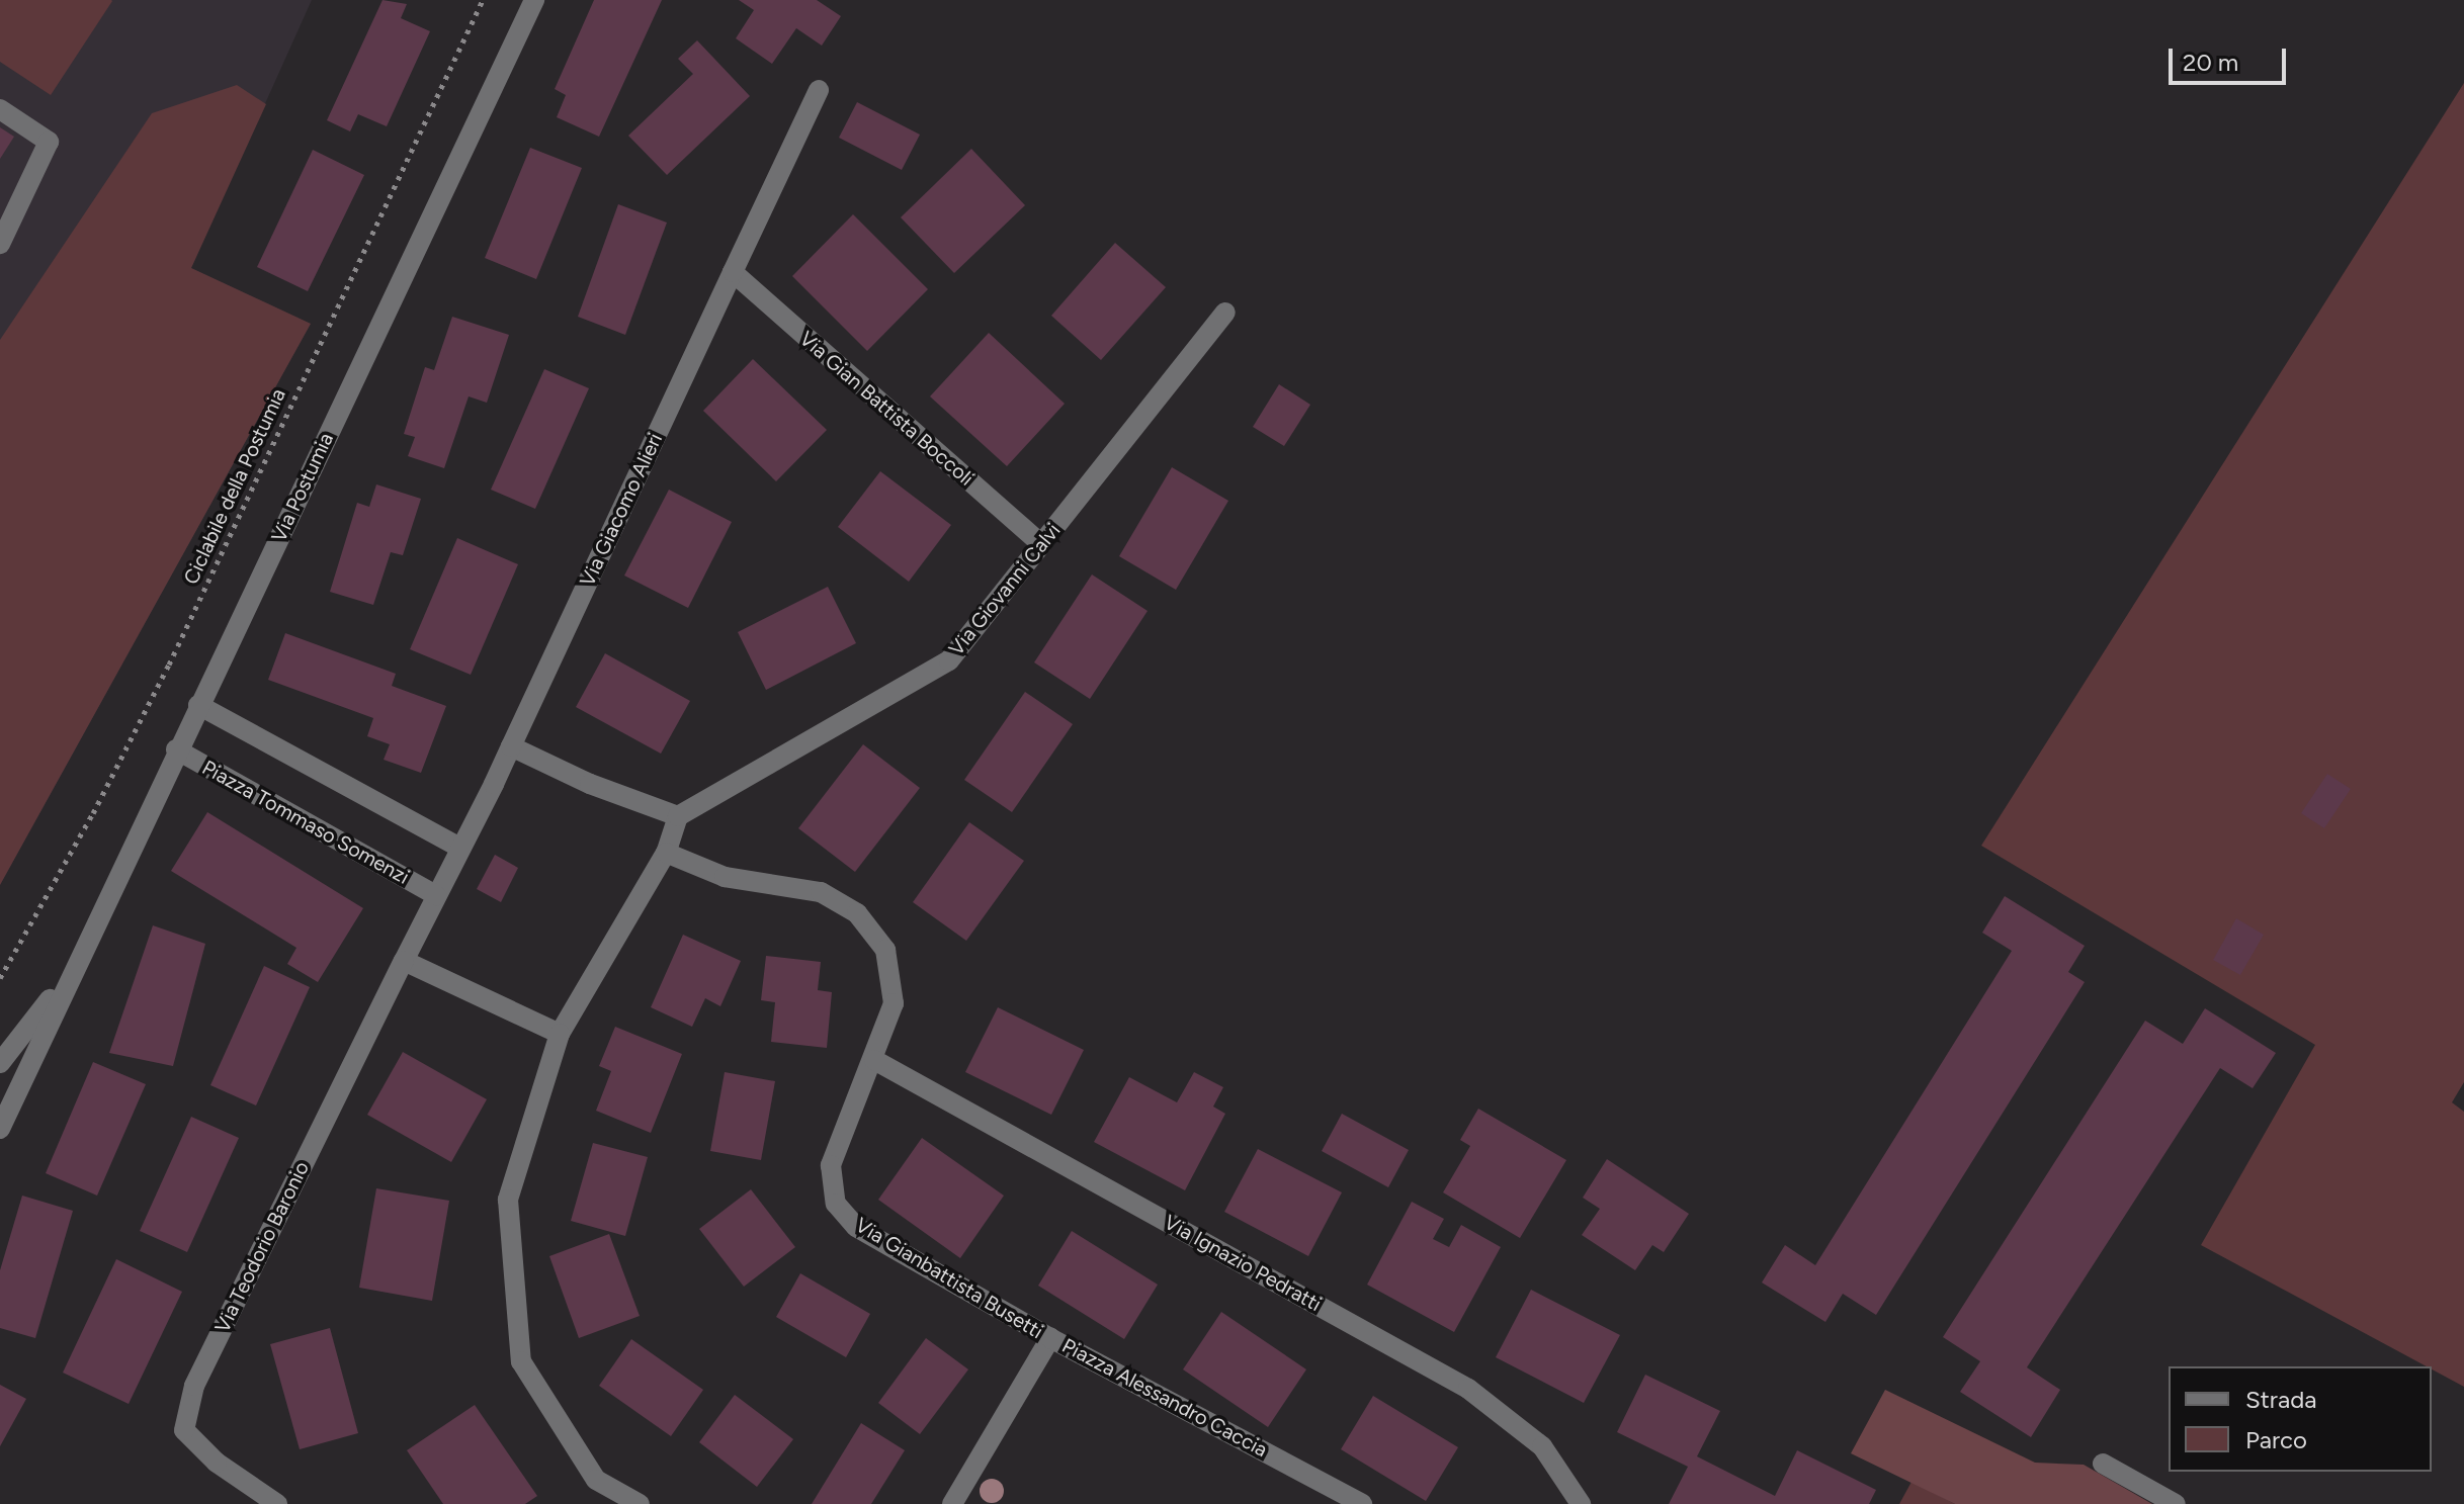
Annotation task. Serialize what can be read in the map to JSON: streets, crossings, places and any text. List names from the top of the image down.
{
  "streets": {
    "street": [
      "Via Gian Battista Boccoli",
      "Via Postumia",
      "Via Giacomo Alieri",
      "Via Giovanni Calvi",
      "Piazza Tommaso Somenzi",
      "Via Teodorio Baronio",
      "Via Ignazio Pedratti",
      "Via Gianbattista Busetti",
      "Piazza Alessandro Caccia"
    ],
    "path": ["Ciclabile della Postumia"]
  },
  "crossings": [
    ["Via Gian Battista Boccoli", "Via Giacomo Alieri"],
    ["Via Gian Battista Boccoli", "Via Giovanni Calvi"],
    ["Via Postumia", "Piazza Tommaso Somenzi"],
    ["Via Ignazio Pedratti", "Via Gianbattista Busetti"],
    ["Via Gianbattista Busetti", "Piazza Alessandro Caccia"]
  ],
  "legend": ["Strada", "Parco"],
  "scale_bar": "20 m"
}
